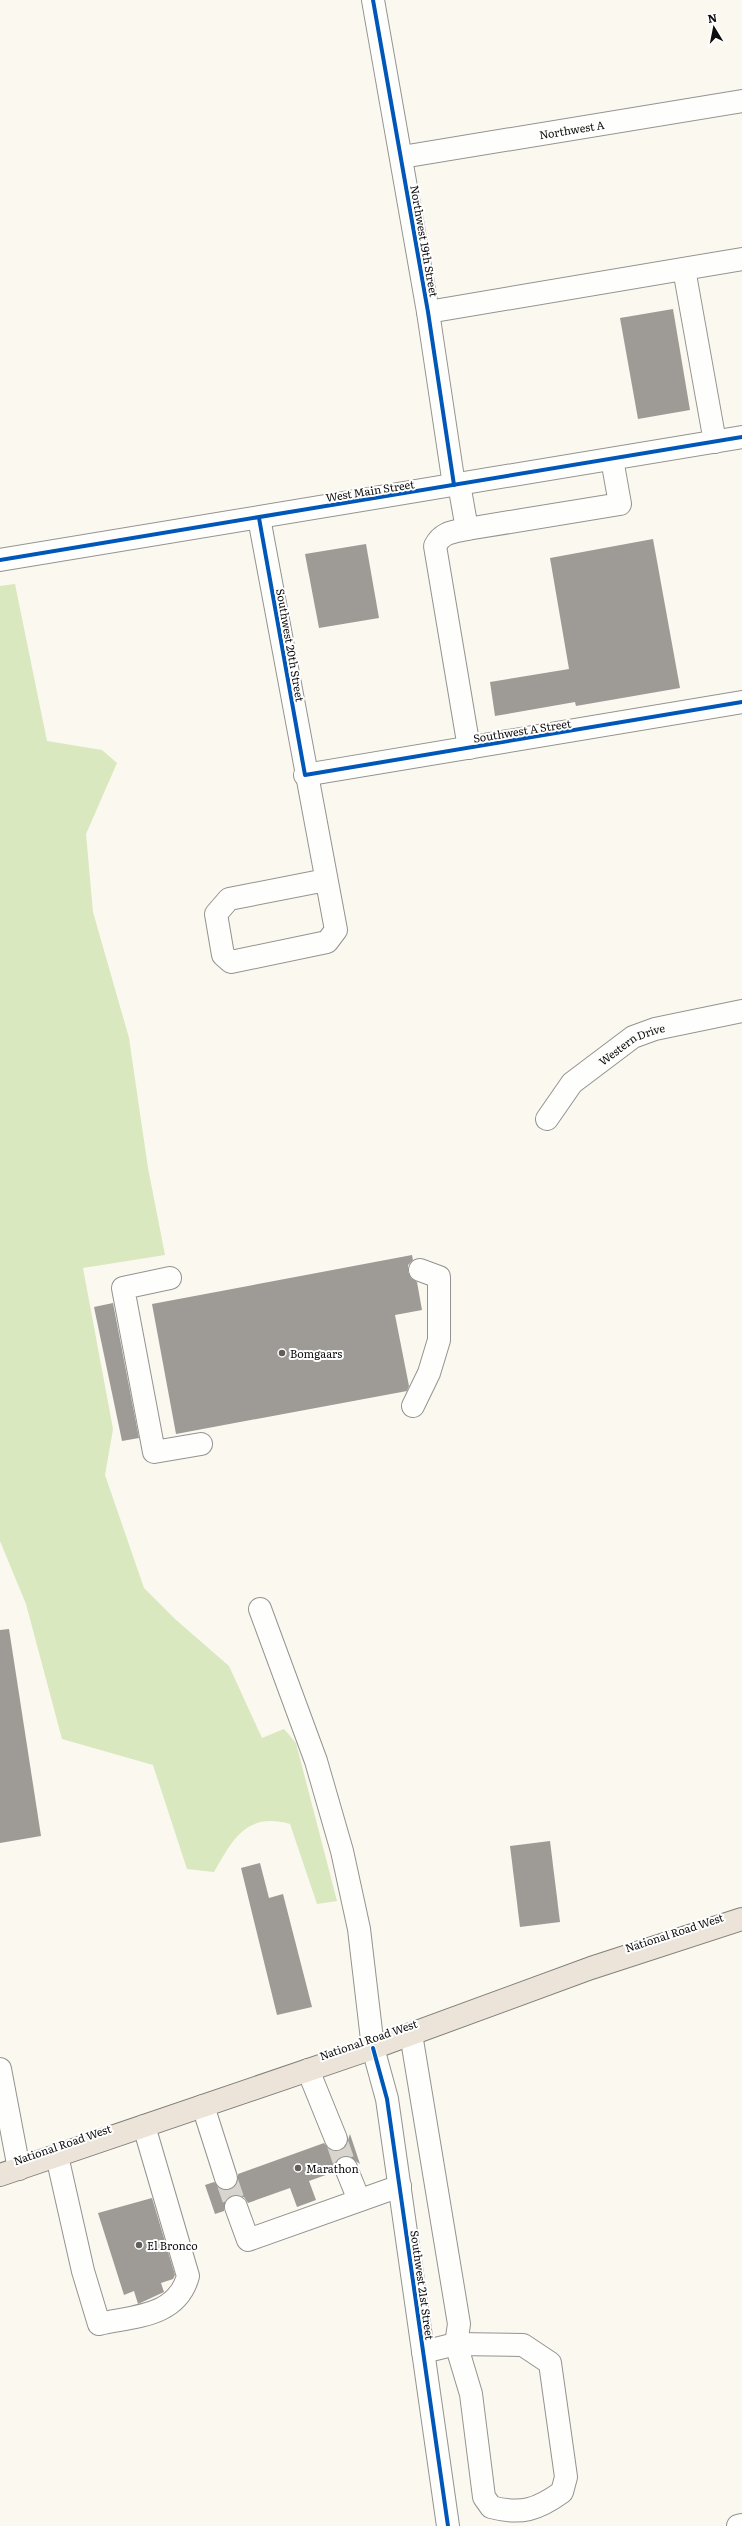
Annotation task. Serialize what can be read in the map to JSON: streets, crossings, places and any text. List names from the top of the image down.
{
  "streets": {
    "main road": ["National Road West"],
    "street": [
      "Northwest A",
      "Northwest 19th Street",
      "West Main Street",
      "Southwest 20th Street",
      "Southwest A Street",
      "Western Drive",
      "Southwest 21st Street"
    ]
  },
  "crossings": [
    ["Northwest A", "Northwest 19th Street"],
    ["Northwest 19th Street", "West Main Street"],
    ["West Main Street", "Southwest 20th Street"],
    ["Southwest 20th Street", "Southwest A Street"],
    ["National Road West", "Southwest 21st Street"]
  ],
  "places": ["Bomgaars", "Marathon", "El Bronco"],
  "north": "top"
}
